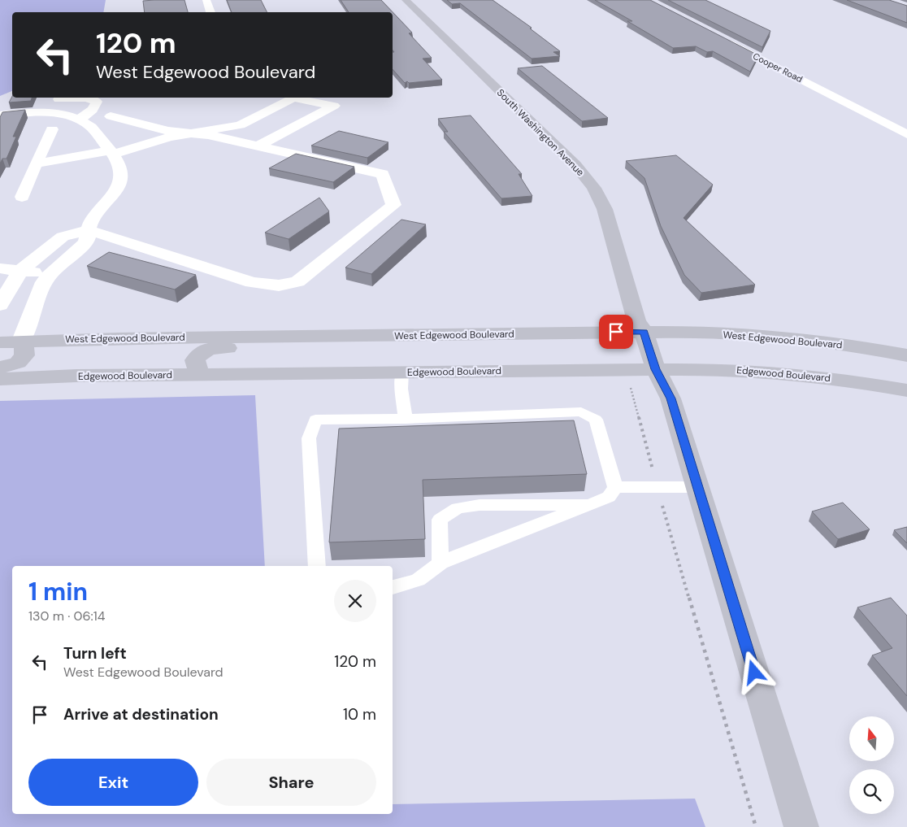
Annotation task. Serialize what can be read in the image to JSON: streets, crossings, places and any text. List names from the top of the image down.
{
  "streets": {
    "street": [
      "Cooper Road",
      "South Washington Avenue",
      "West Edgewood Boulevard",
      "Edgewood Boulevard"
    ]
  },
  "crossings": [
    ["South Washington Avenue", "West Edgewood Boulevard"],
    ["South Washington Avenue", "Edgewood Boulevard"]
  ],
  "north": "top",
  "page": {
    "turn": ["120 m", "West Edgewood Boulevard"],
    "heading": ["1 min", "130 m · 06:14"],
    "list": [
      {
        "name": "Turn left",
        "note": "West Edgewood Boulevard",
        "value": "120 m"
      },
      {
        "name": "Arrive at destination",
        "value": "10 m"
      }
    ],
    "buttons": ["Exit", "Share"]
  }
}
